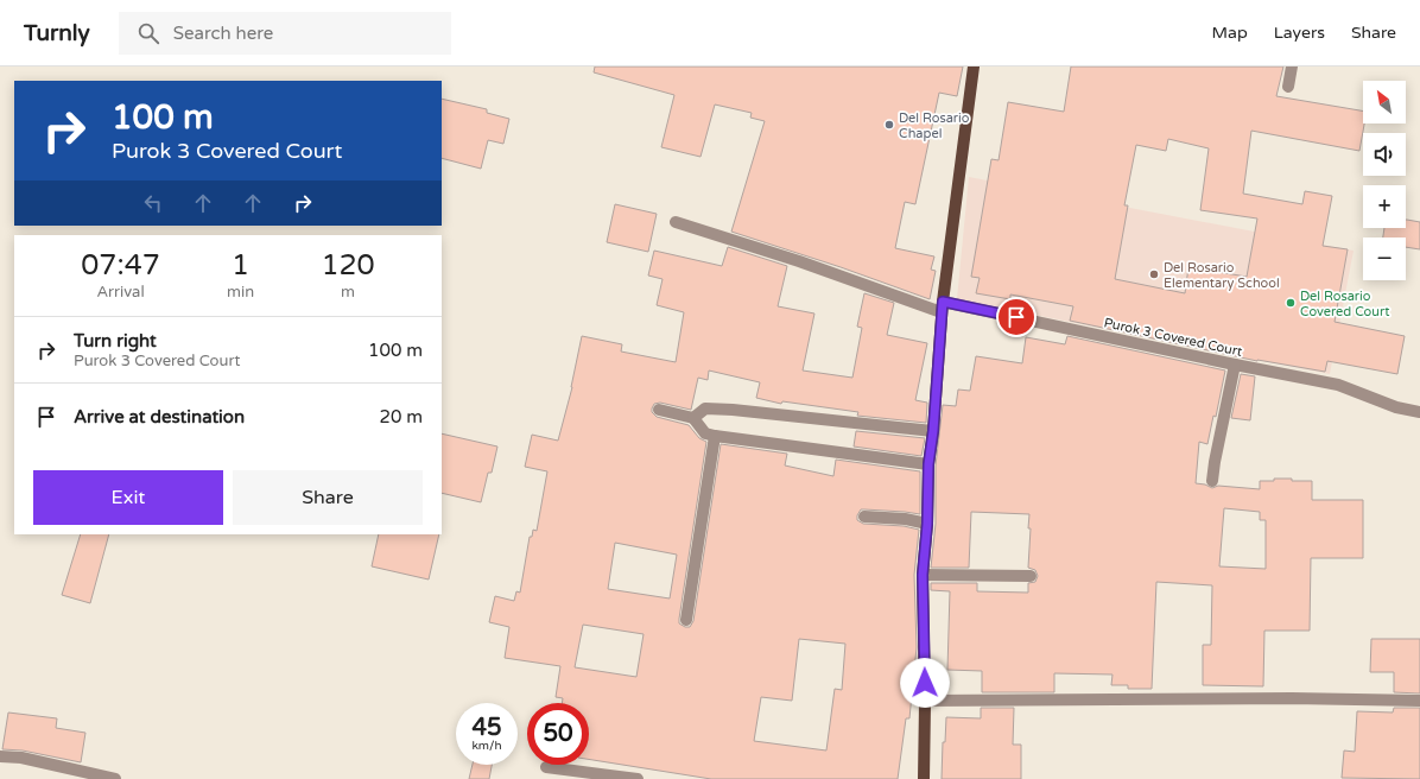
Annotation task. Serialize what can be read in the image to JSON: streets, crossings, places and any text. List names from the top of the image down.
{
  "streets": {
    "street": ["Purok 3 Covered Court"]
  },
  "places": ["Del Rosario Chapel", "Del Rosario Elementary School", "Del Rosario Covered Court"],
  "north": "top left",
  "page": {
    "header": "Turnly",
    "search": "Search here",
    "nav": ["Map", "Layers", "Share"],
    "map_buttons": ["+", "−"],
    "turn": ["100 m", "Purok 3 Covered Court"],
    "eta": [
      "07:47",
      "Arrival",
      "1",
      "min",
      "120",
      "m"
    ],
    "list": [
      {
        "name": "Turn right",
        "note": "Purok 3 Covered Court",
        "value": "100 m"
      },
      {
        "name": "Arrive at destination",
        "value": "20 m"
      }
    ],
    "buttons": ["Exit", "Share"],
    "speed": "45 km/h",
    "limit": "50"
  }
}
